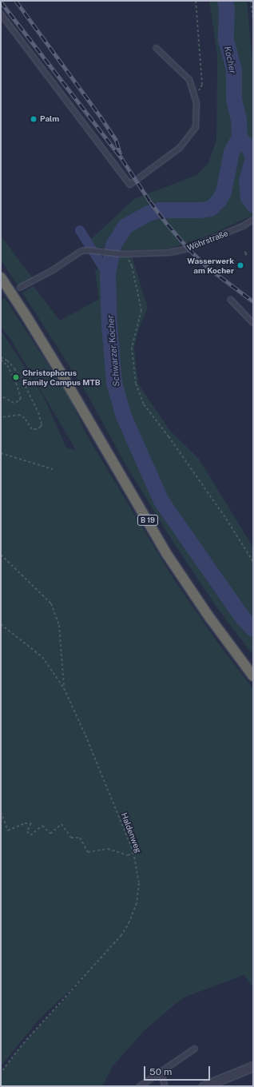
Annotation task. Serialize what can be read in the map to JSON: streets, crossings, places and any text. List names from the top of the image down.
{
  "streets": {
    "highway": ["B 19"],
    "lane": ["Wöhrstraße"],
    "path": ["Haldenweg"]
  },
  "water": ["Kocher", "Schwarzer Kocher"],
  "places": ["Palm", "Wasserwerk am Kocher", "Christophorus Family Campus MTB"],
  "scale_bar": "50 m"
}
